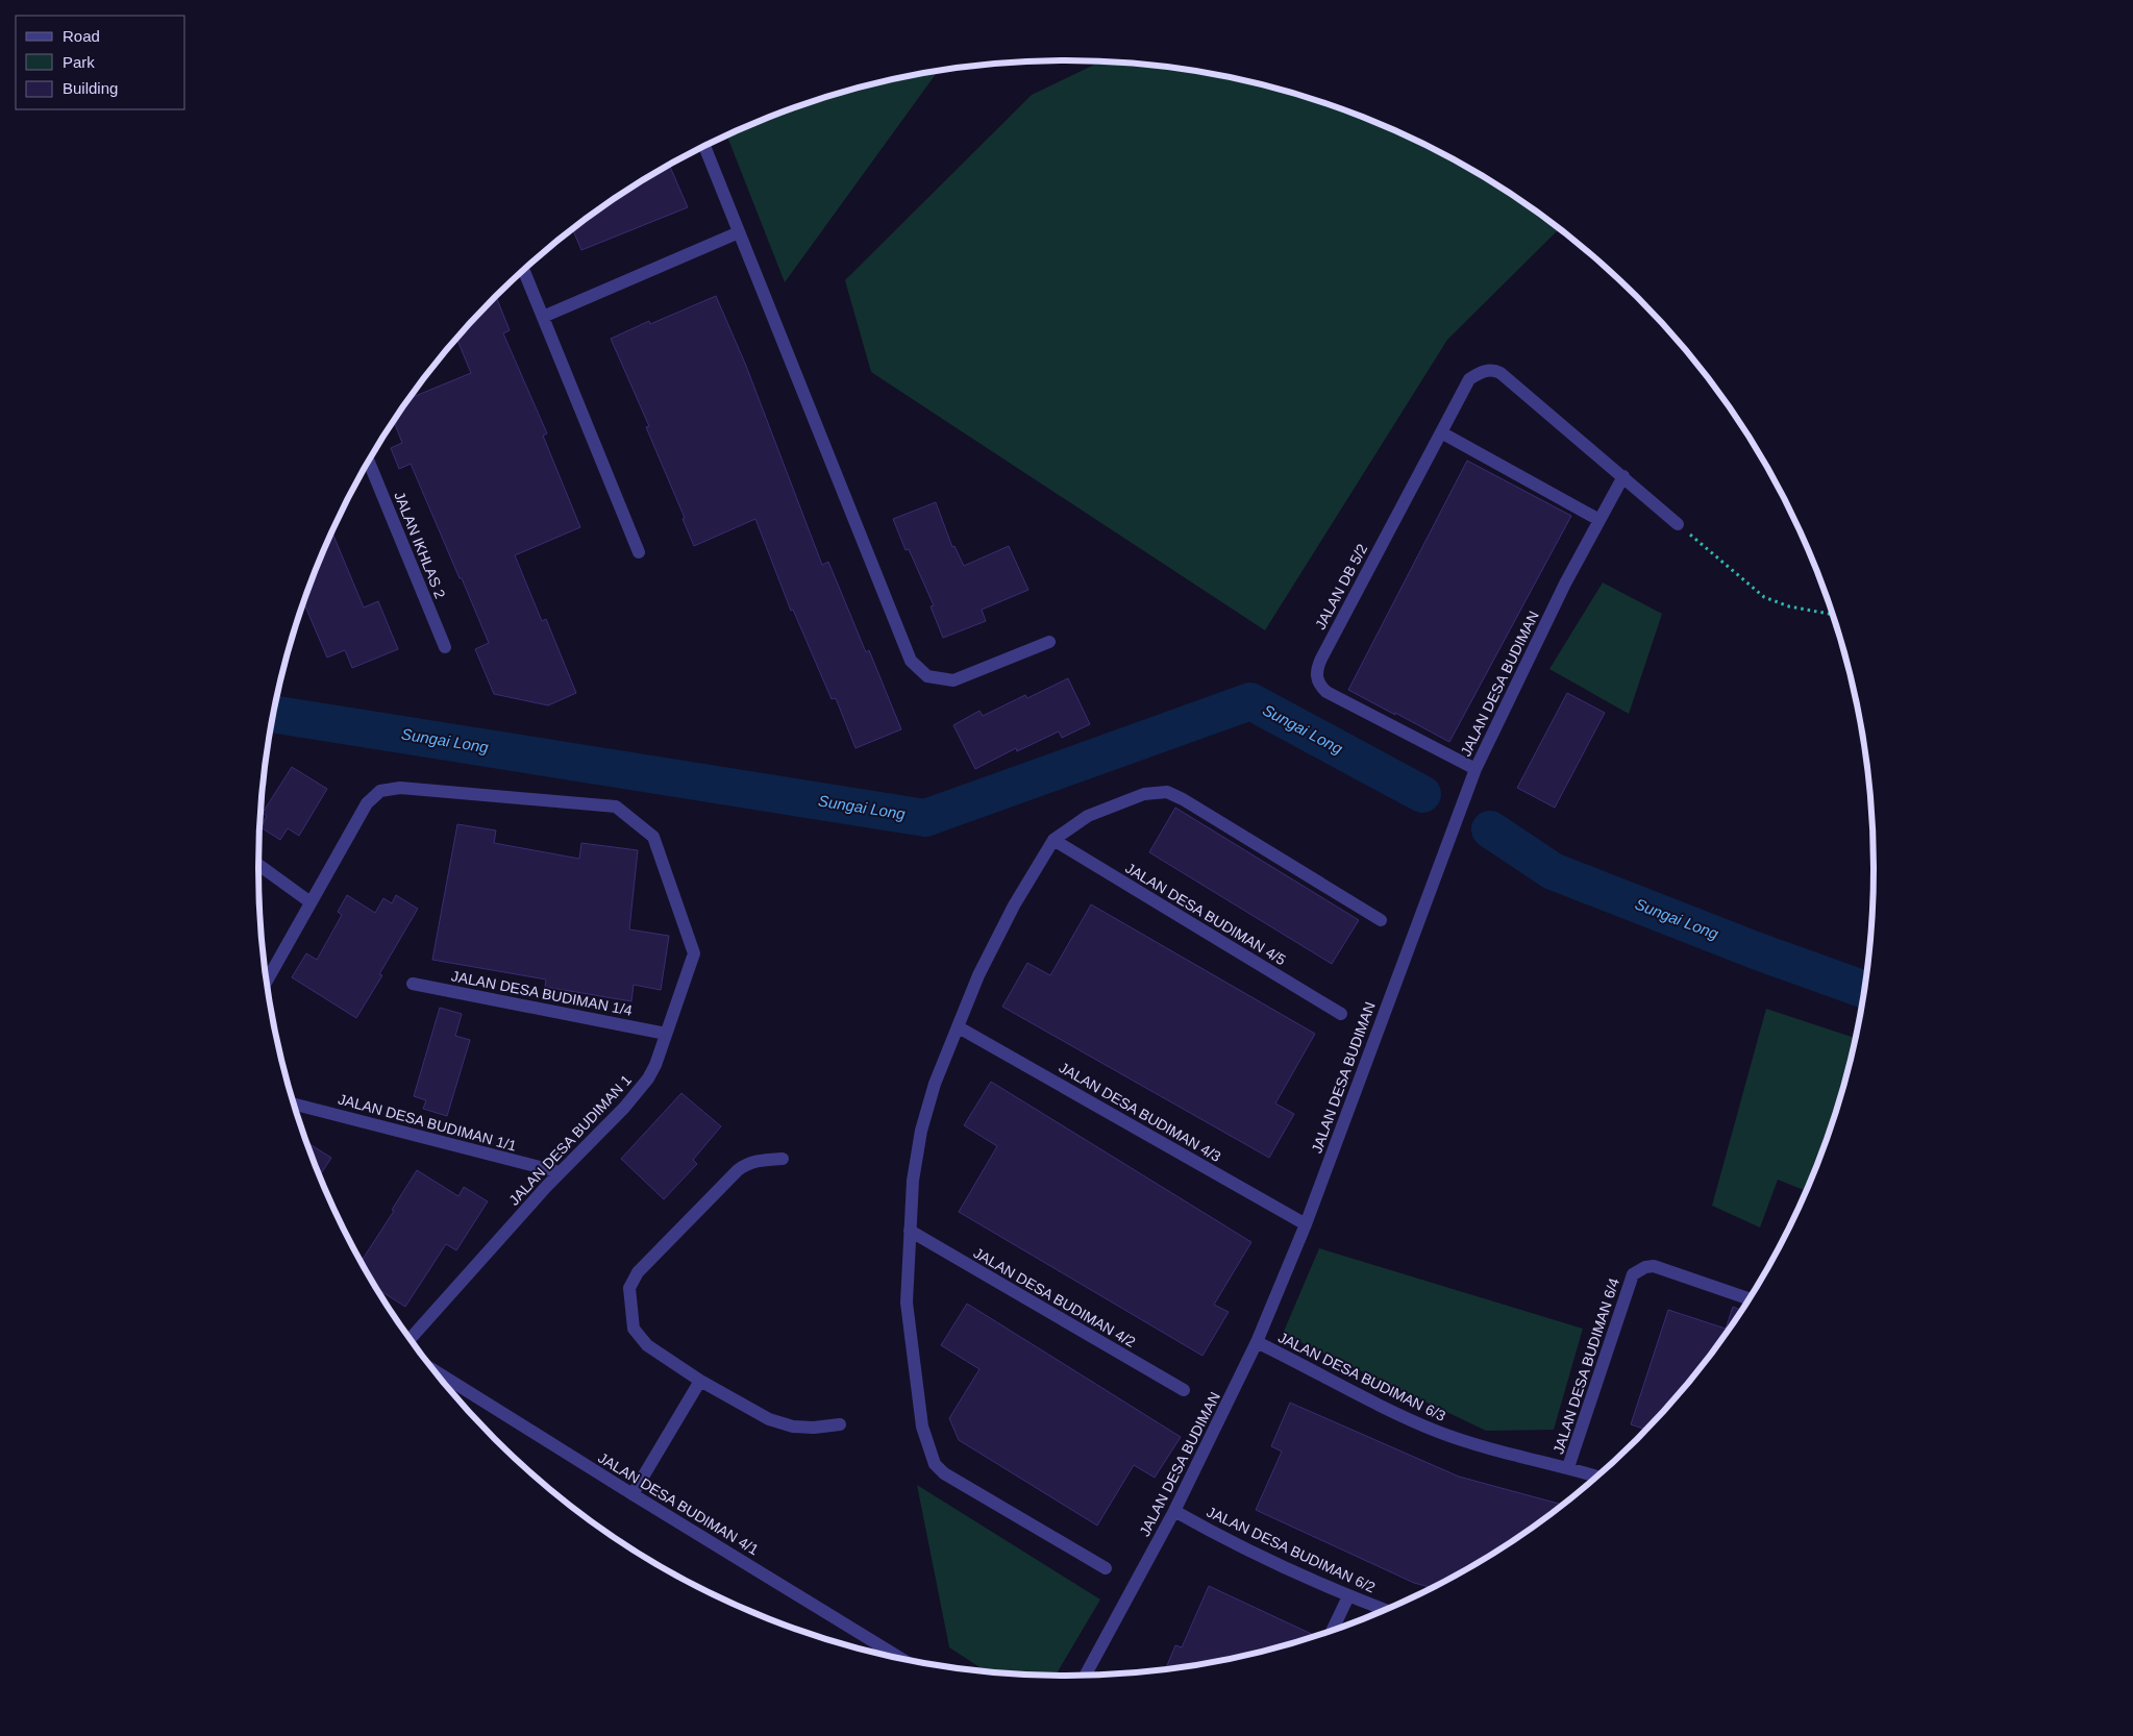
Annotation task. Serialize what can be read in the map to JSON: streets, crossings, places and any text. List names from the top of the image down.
{
  "streets": {
    "street": [
      "JALAN IKHLAS 2",
      "JALAN DB 5/2",
      "JALAN DESA BUDIMAN",
      "JALAN DESA BUDIMAN 4/5",
      "JALAN DESA BUDIMAN 1/4",
      "JALAN DESA BUDIMAN 4/3",
      "JALAN DESA BUDIMAN 1/1",
      "JALAN DESA BUDIMAN 1",
      "JALAN DESA BUDIMAN 4/2",
      "JALAN DESA BUDIMAN 6/4",
      "JALAN DESA BUDIMAN 6/3",
      "JALAN DESA BUDIMAN 4/1",
      "JALAN DESA BUDIMAN 6/2"
    ]
  },
  "crossings": [
    ["JALAN DB 5/2", "JALAN DESA BUDIMAN"],
    ["JALAN DESA BUDIMAN", "JALAN DESA BUDIMAN 4/3"],
    ["JALAN DESA BUDIMAN", "JALAN DESA BUDIMAN 6/3"],
    ["JALAN DESA BUDIMAN", "JALAN DESA BUDIMAN 6/2"],
    ["JALAN DESA BUDIMAN 1/4", "JALAN DESA BUDIMAN 1"],
    ["JALAN DESA BUDIMAN 1/1", "JALAN DESA BUDIMAN 1"],
    ["JALAN DESA BUDIMAN 6/4", "JALAN DESA BUDIMAN 6/3"]
  ],
  "water": ["Sungai Long"],
  "legend": ["Road", "Park", "Building"]
}
